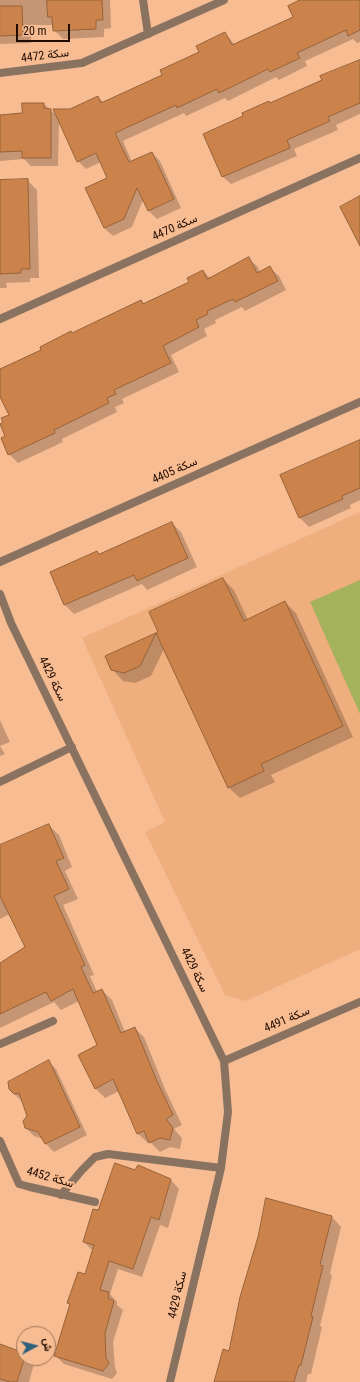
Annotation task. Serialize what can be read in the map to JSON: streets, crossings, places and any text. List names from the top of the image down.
{
  "streets": {
    "street": [
      "سكة 4472",
      "سكة 4470",
      "سكة 4405",
      "سكة 4429",
      "سكة 4491",
      "سكة 4452"
    ]
  },
  "crossings": [
    ["سكة 4429", "سكة 4491"]
  ],
  "scale_bar": "20 m",
  "north": "right"
}
